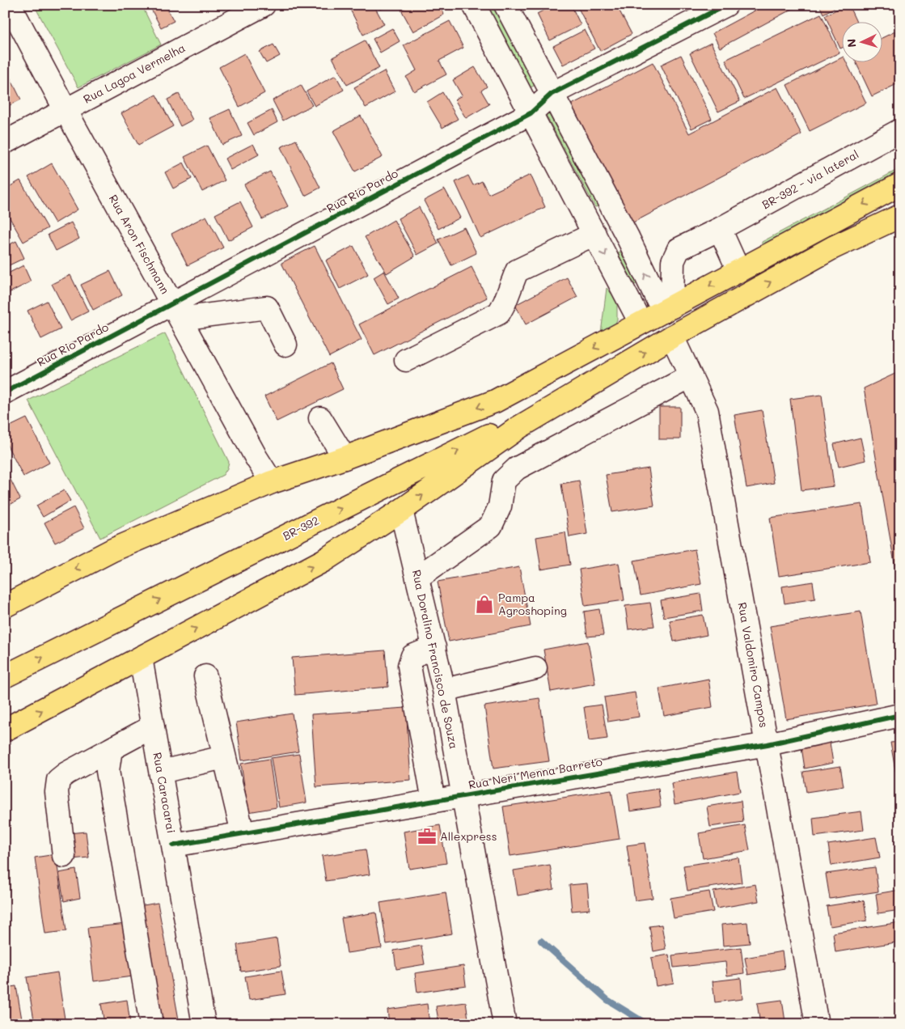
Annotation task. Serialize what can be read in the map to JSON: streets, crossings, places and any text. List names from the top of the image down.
{
  "streets": {
    "highway": ["BR-392"],
    "street": [
      "Rua Lagoa Vermelha",
      "BR-392 - via lateral",
      "Rua Rio Pardo",
      "Rua Aron Fischmann",
      "Rua Doralino Francisco de Souza",
      "Rua Valdomiro Campos",
      "Rua Neri Menna Barreto",
      "Rua Caracarai"
    ]
  },
  "crossings": [
    ["Rua Lagoa Vermelha", "Rua Aron Fischmann"],
    ["Rua Rio Pardo", "Rua Aron Fischmann"],
    ["BR-392", "Rua Doralino Francisco de Souza"],
    ["BR-392", "Rua Valdomiro Campos"],
    ["BR-392", "Rua Caracarai"],
    ["Rua Doralino Francisco de Souza", "Rua Neri Menna Barreto"],
    ["Rua Valdomiro Campos", "Rua Neri Menna Barreto"],
    ["Rua Neri Menna Barreto", "Rua Caracarai"]
  ],
  "places": {
    "shop": ["Pampa Agroshoping"],
    "office": ["Allexpress"]
  },
  "north": "left"
}
